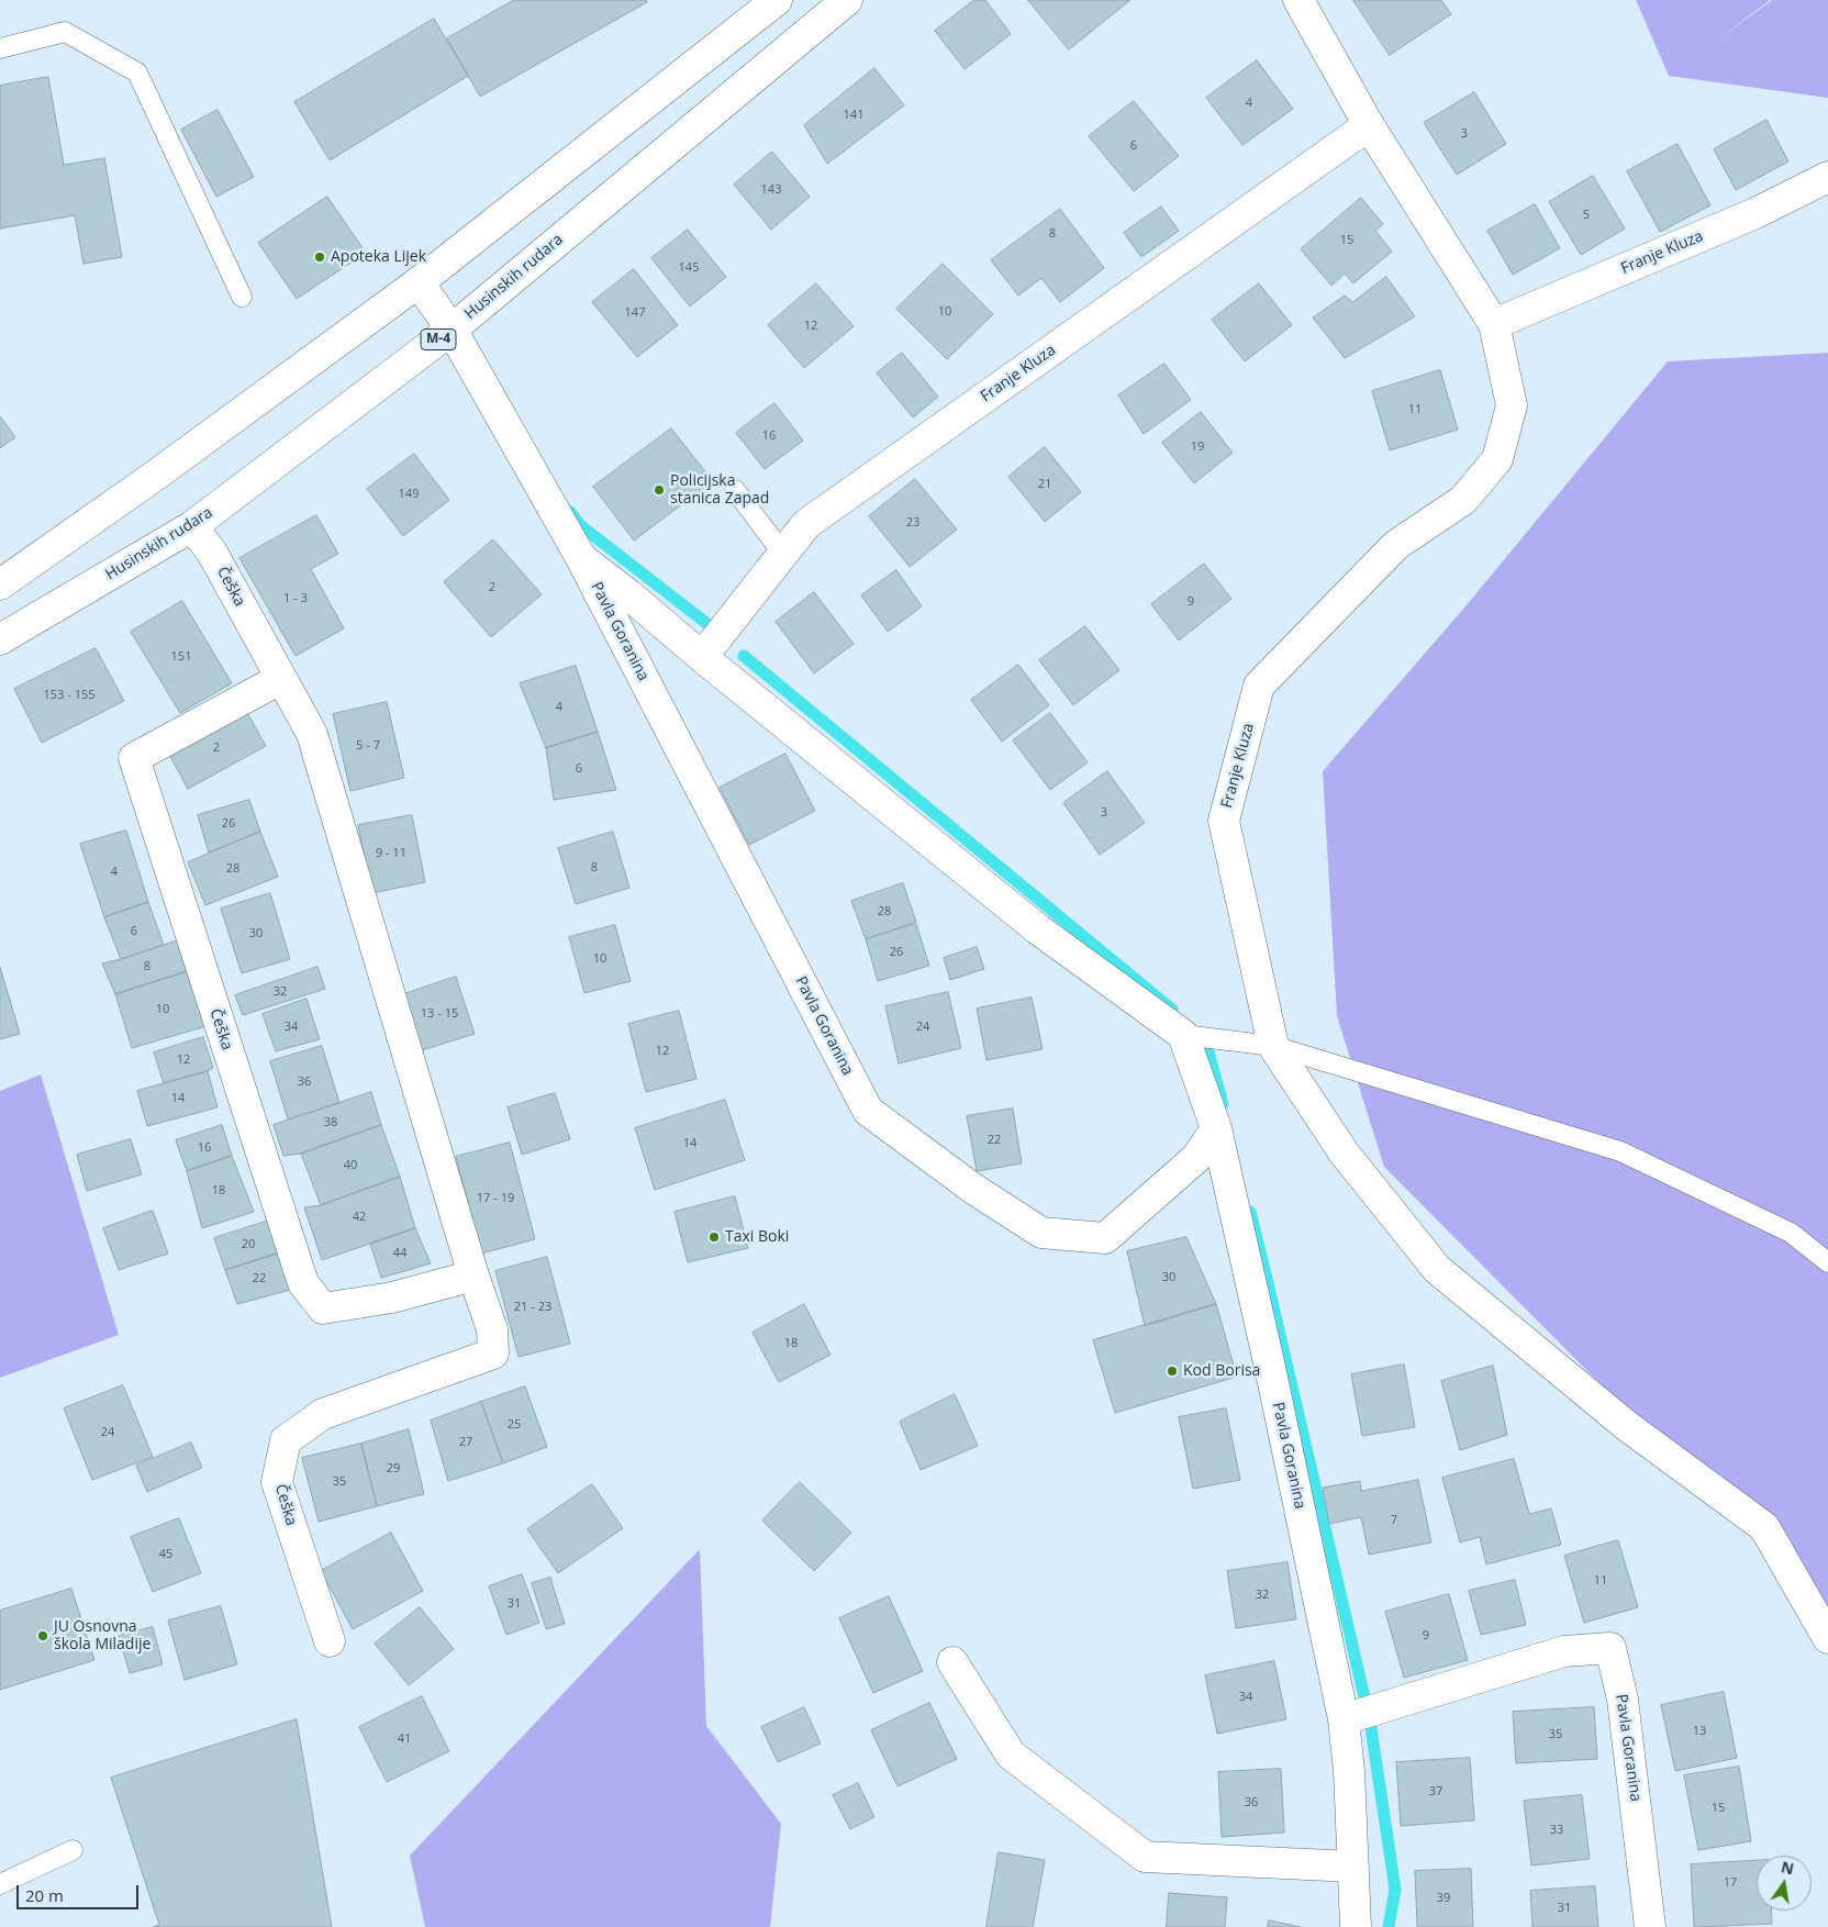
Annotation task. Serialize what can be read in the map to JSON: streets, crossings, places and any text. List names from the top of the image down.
{
  "streets": {
    "street": [
      "Franje Kluza",
      "Husinskih rudara",
      "M-4",
      "Češka",
      "Pavla Goranina"
    ]
  },
  "crossings": [
    ["Franje Kluza", "Pavla Goranina"],
    ["Husinskih rudara", "Češka"],
    ["Husinskih rudara", "Pavla Goranina"]
  ],
  "places": [
    "Apoteka Lijek",
    "Policijska stanica Zapad",
    "Taxi Boki",
    "Kod Borisa",
    "JU Osnovna škola Miladije"
  ],
  "house_numbers": [
    "4",
    "141",
    "3",
    "6",
    "143",
    "5",
    "8",
    "15",
    "145",
    "10",
    "147",
    "12",
    "11",
    "16",
    "19",
    "21",
    "149",
    "23",
    "2",
    "1 - 3",
    "9",
    "151",
    "153 - 155",
    "4",
    "5 - 7",
    "2",
    "6",
    "3",
    "26",
    "9 - 11",
    "8",
    "28",
    "4",
    "28",
    "6",
    "30",
    "26",
    "10",
    "8",
    "32",
    "10",
    "13 - 15",
    "34",
    "24",
    "12",
    "12",
    "36",
    "14",
    "38",
    "22",
    "14",
    "16",
    "40",
    "18",
    "17 - 19",
    "42",
    "20",
    "44",
    "30",
    "22",
    "21 - 23",
    "18",
    "25",
    "24",
    "27",
    "29",
    "35",
    "7",
    "45",
    "11",
    "32",
    "31",
    "9",
    "34",
    "13",
    "35",
    "41",
    "37",
    "36",
    "15",
    "33",
    "17",
    "39",
    "31"
  ],
  "scale_bar": "20 m",
  "north": "top"
}
